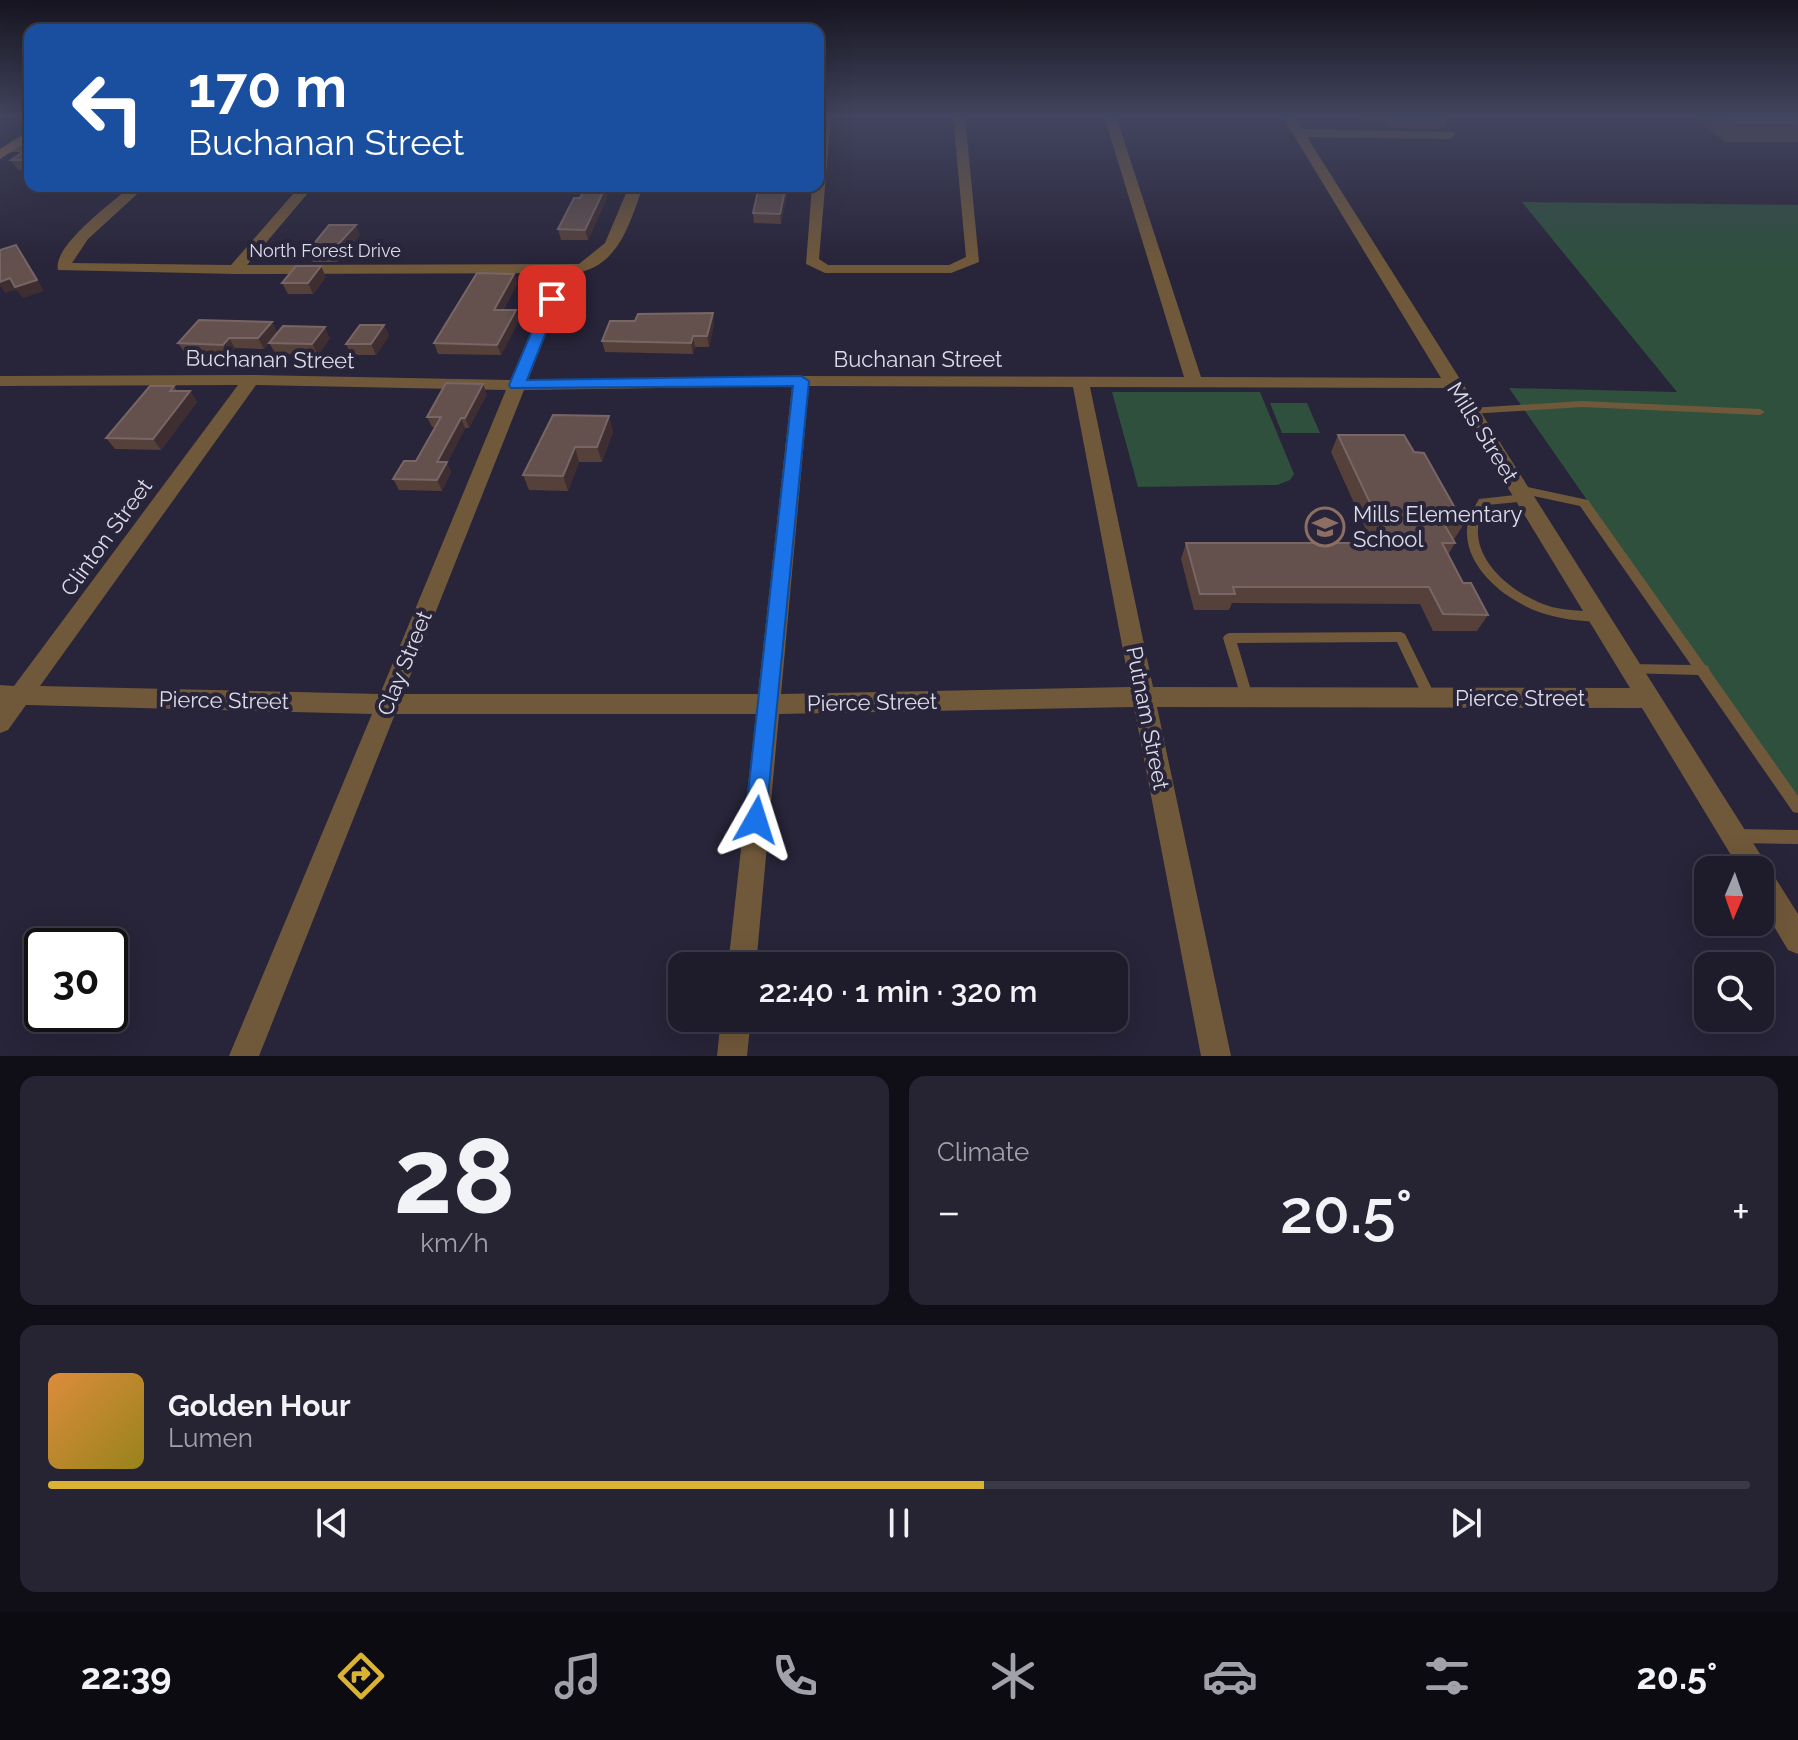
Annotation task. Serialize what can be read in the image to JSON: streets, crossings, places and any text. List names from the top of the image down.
{
  "streets": {
    "street": [
      "North Forest Drive",
      "Buchanan Street",
      "Mills Street",
      "Clinton Street",
      "Clay Street",
      "Pierce Street",
      "Putnam Street"
    ]
  },
  "crossings": [
    ["North Forest Drive", "Clay Street"],
    ["Buchanan Street", "Mills Street"],
    ["Buchanan Street", "Clinton Street"],
    ["Buchanan Street", "Clay Street"],
    ["Buchanan Street", "Putnam Street"],
    ["Mills Street", "Pierce Street"],
    ["Clinton Street", "Pierce Street"],
    ["Clay Street", "Pierce Street"],
    ["Pierce Street", "Putnam Street"]
  ],
  "places": {
    "school or university": ["Mills Elementary School"]
  },
  "north": "bottom",
  "page": {
    "turn": ["170 m", "Buchanan Street"],
    "limit": "30",
    "trip": "22:40 · 1 min · 320 m",
    "tile": [
      ["28", "km/h"],
      "Climate"
    ],
    "heat": ["−", "20.5°", "+"],
    "song": ["Golden Hour", "Lumen"],
    "tabs": ["22:39", "20.5°"]
  }
}
